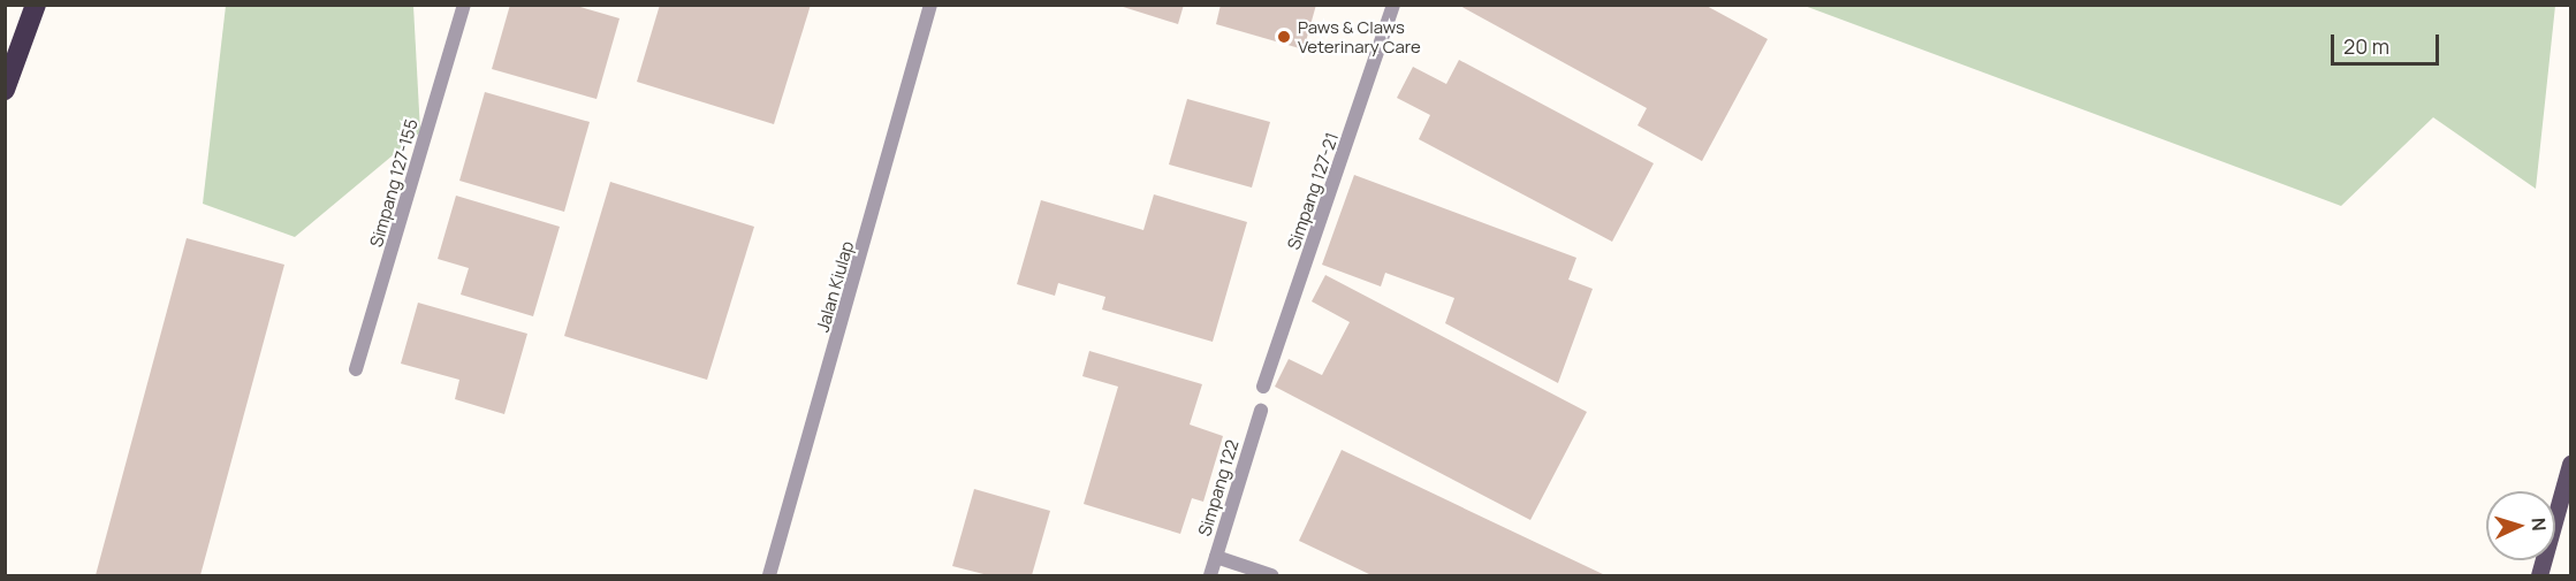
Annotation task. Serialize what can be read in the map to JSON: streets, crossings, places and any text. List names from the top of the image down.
{
  "streets": {
    "street": [
      "Simpang 127-155",
      "Simpang 127-21",
      "Jalan Kiulap",
      "Simpang 122"
    ]
  },
  "places": ["Paws & Claws Veterinary Care"],
  "scale_bar": "20 m",
  "north": "right"
}
